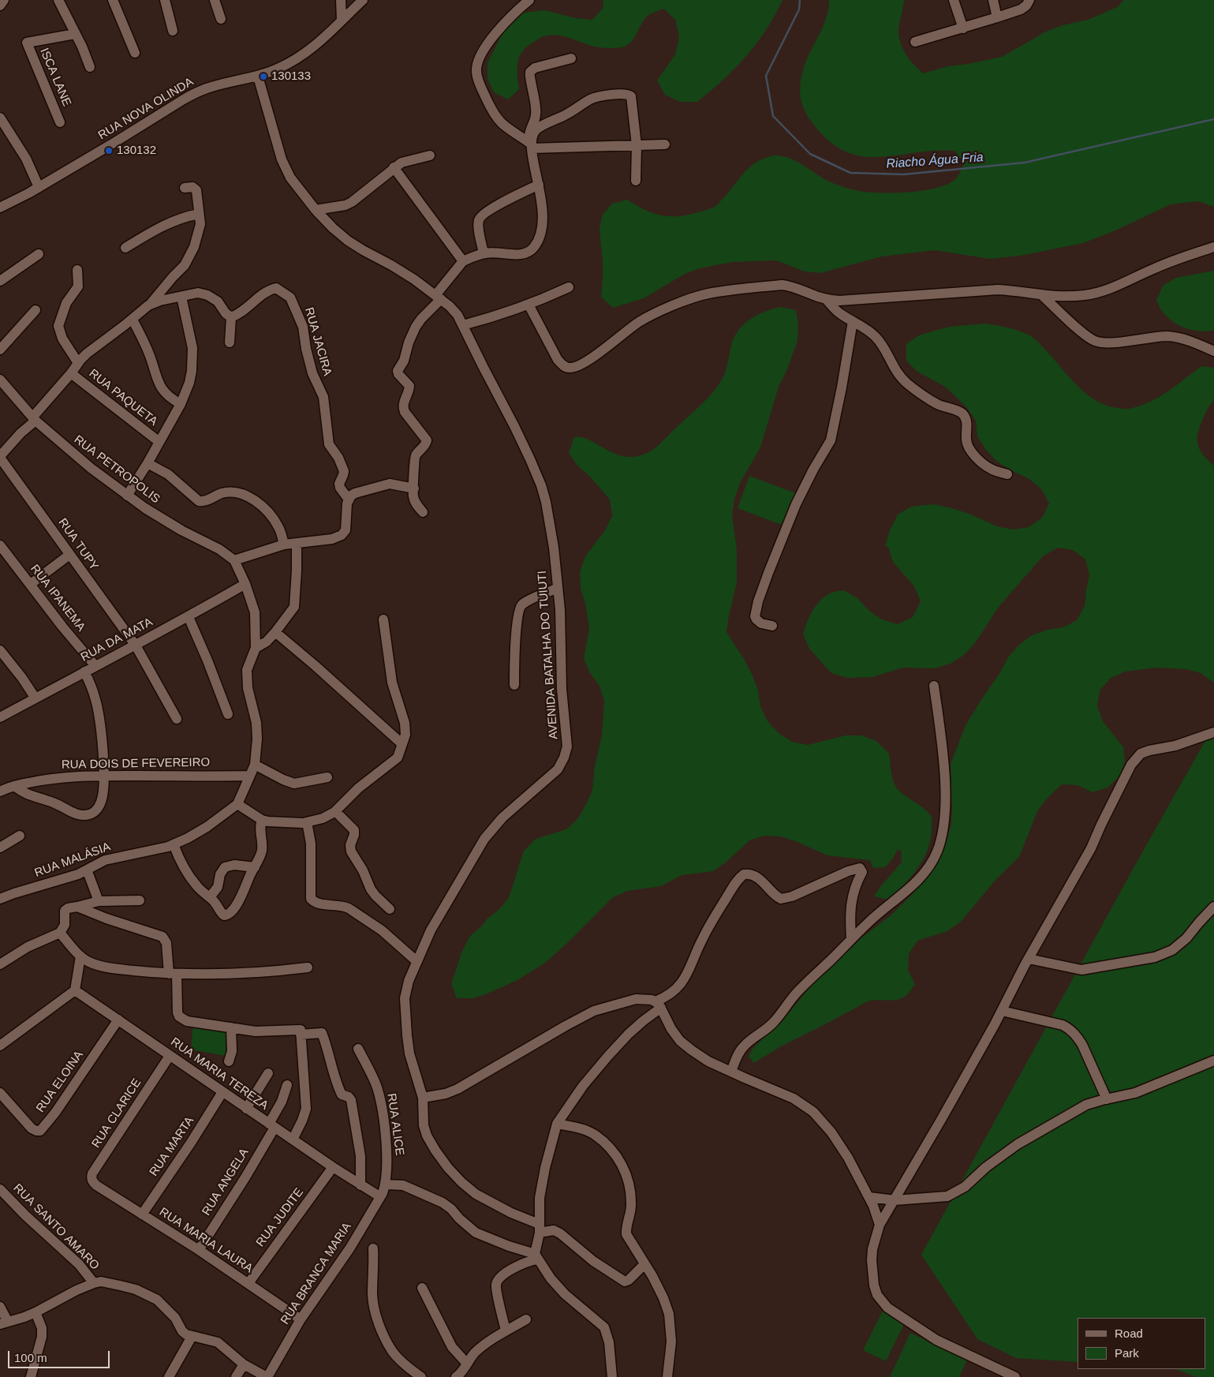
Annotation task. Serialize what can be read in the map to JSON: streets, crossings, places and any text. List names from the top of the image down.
{
  "streets": {
    "street": [
      "ISCA LANE",
      "RUA NOVA OLINDA",
      "RUA JACIRA",
      "RUA PAQUETA",
      "RUA PETROPOLIS",
      "RUA TUPY",
      "RUA IPANEMA",
      "RUA DA MATA",
      "AVENIDA BATALHA DO TUIUTI",
      "RUA DOIS DE FEVEREIRO",
      "RUA MALÁSIA",
      "RUA MARIA TEREZA",
      "RUA ELOINA",
      "RUA CLARICE",
      "RUA ALICE",
      "RUA MARTA",
      "RUA ANGELA",
      "RUA JUDITE",
      "RUA SANTO AMARO",
      "RUA MARIA LAURA",
      "RUA BRANCA MARIA"
    ]
  },
  "crossings": [
    ["RUA NOVA OLINDA", "AVENIDA BATALHA DO TUIUTI"],
    ["RUA PETROPOLIS", "RUA DA MATA"],
    ["RUA TUPY", "RUA DA MATA"],
    ["RUA IPANEMA", "RUA DA MATA"],
    ["RUA MARIA TEREZA", "RUA ELOINA"],
    ["RUA MARIA TEREZA", "RUA CLARICE"],
    ["RUA MARIA TEREZA", "RUA MARTA"],
    ["RUA MARIA TEREZA", "RUA ANGELA"],
    ["RUA MARIA TEREZA", "RUA JUDITE"],
    ["RUA MARIA TEREZA", "RUA BRANCA MARIA"],
    ["RUA CLARICE", "RUA MARIA LAURA"],
    ["RUA ALICE", "RUA BRANCA MARIA"],
    ["RUA MARTA", "RUA MARIA LAURA"],
    ["RUA ANGELA", "RUA MARIA LAURA"],
    ["RUA JUDITE", "RUA MARIA LAURA"],
    ["RUA MARIA LAURA", "RUA BRANCA MARIA"]
  ],
  "water": ["Riacho Água Fria"],
  "places": ["130133", "130132"],
  "legend": ["Road", "Park"],
  "scale_bar": "100 m"
}
